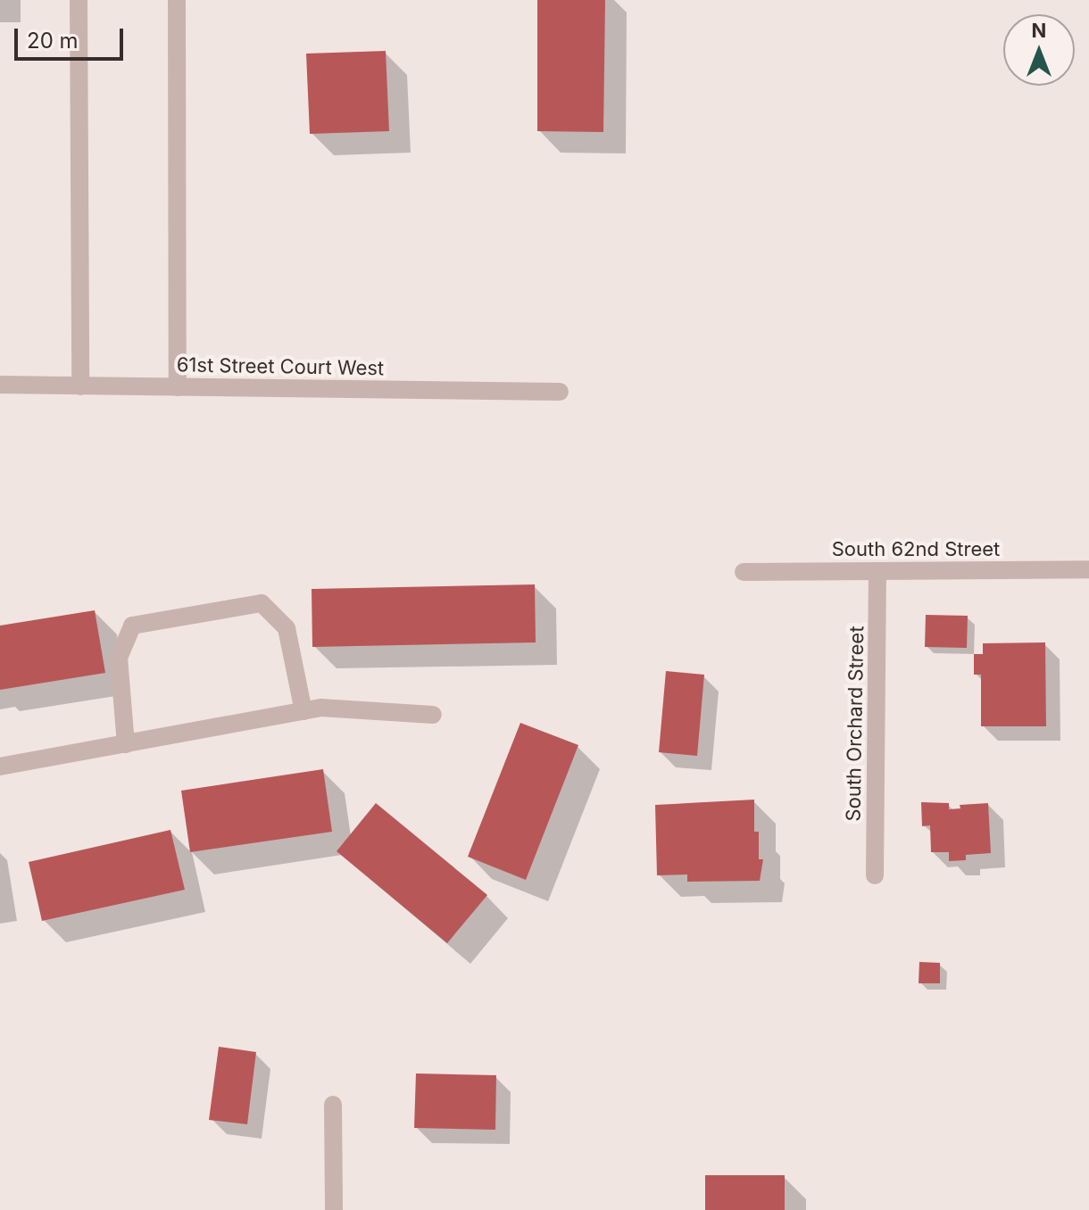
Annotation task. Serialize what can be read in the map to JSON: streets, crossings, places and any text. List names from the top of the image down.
{
  "streets": {
    "street": ["61st Street Court West", "South 62nd Street", "South Orchard Street"]
  },
  "crossings": [
    ["South 62nd Street", "South Orchard Street"]
  ],
  "scale_bar": "20 m",
  "north": "top"
}
